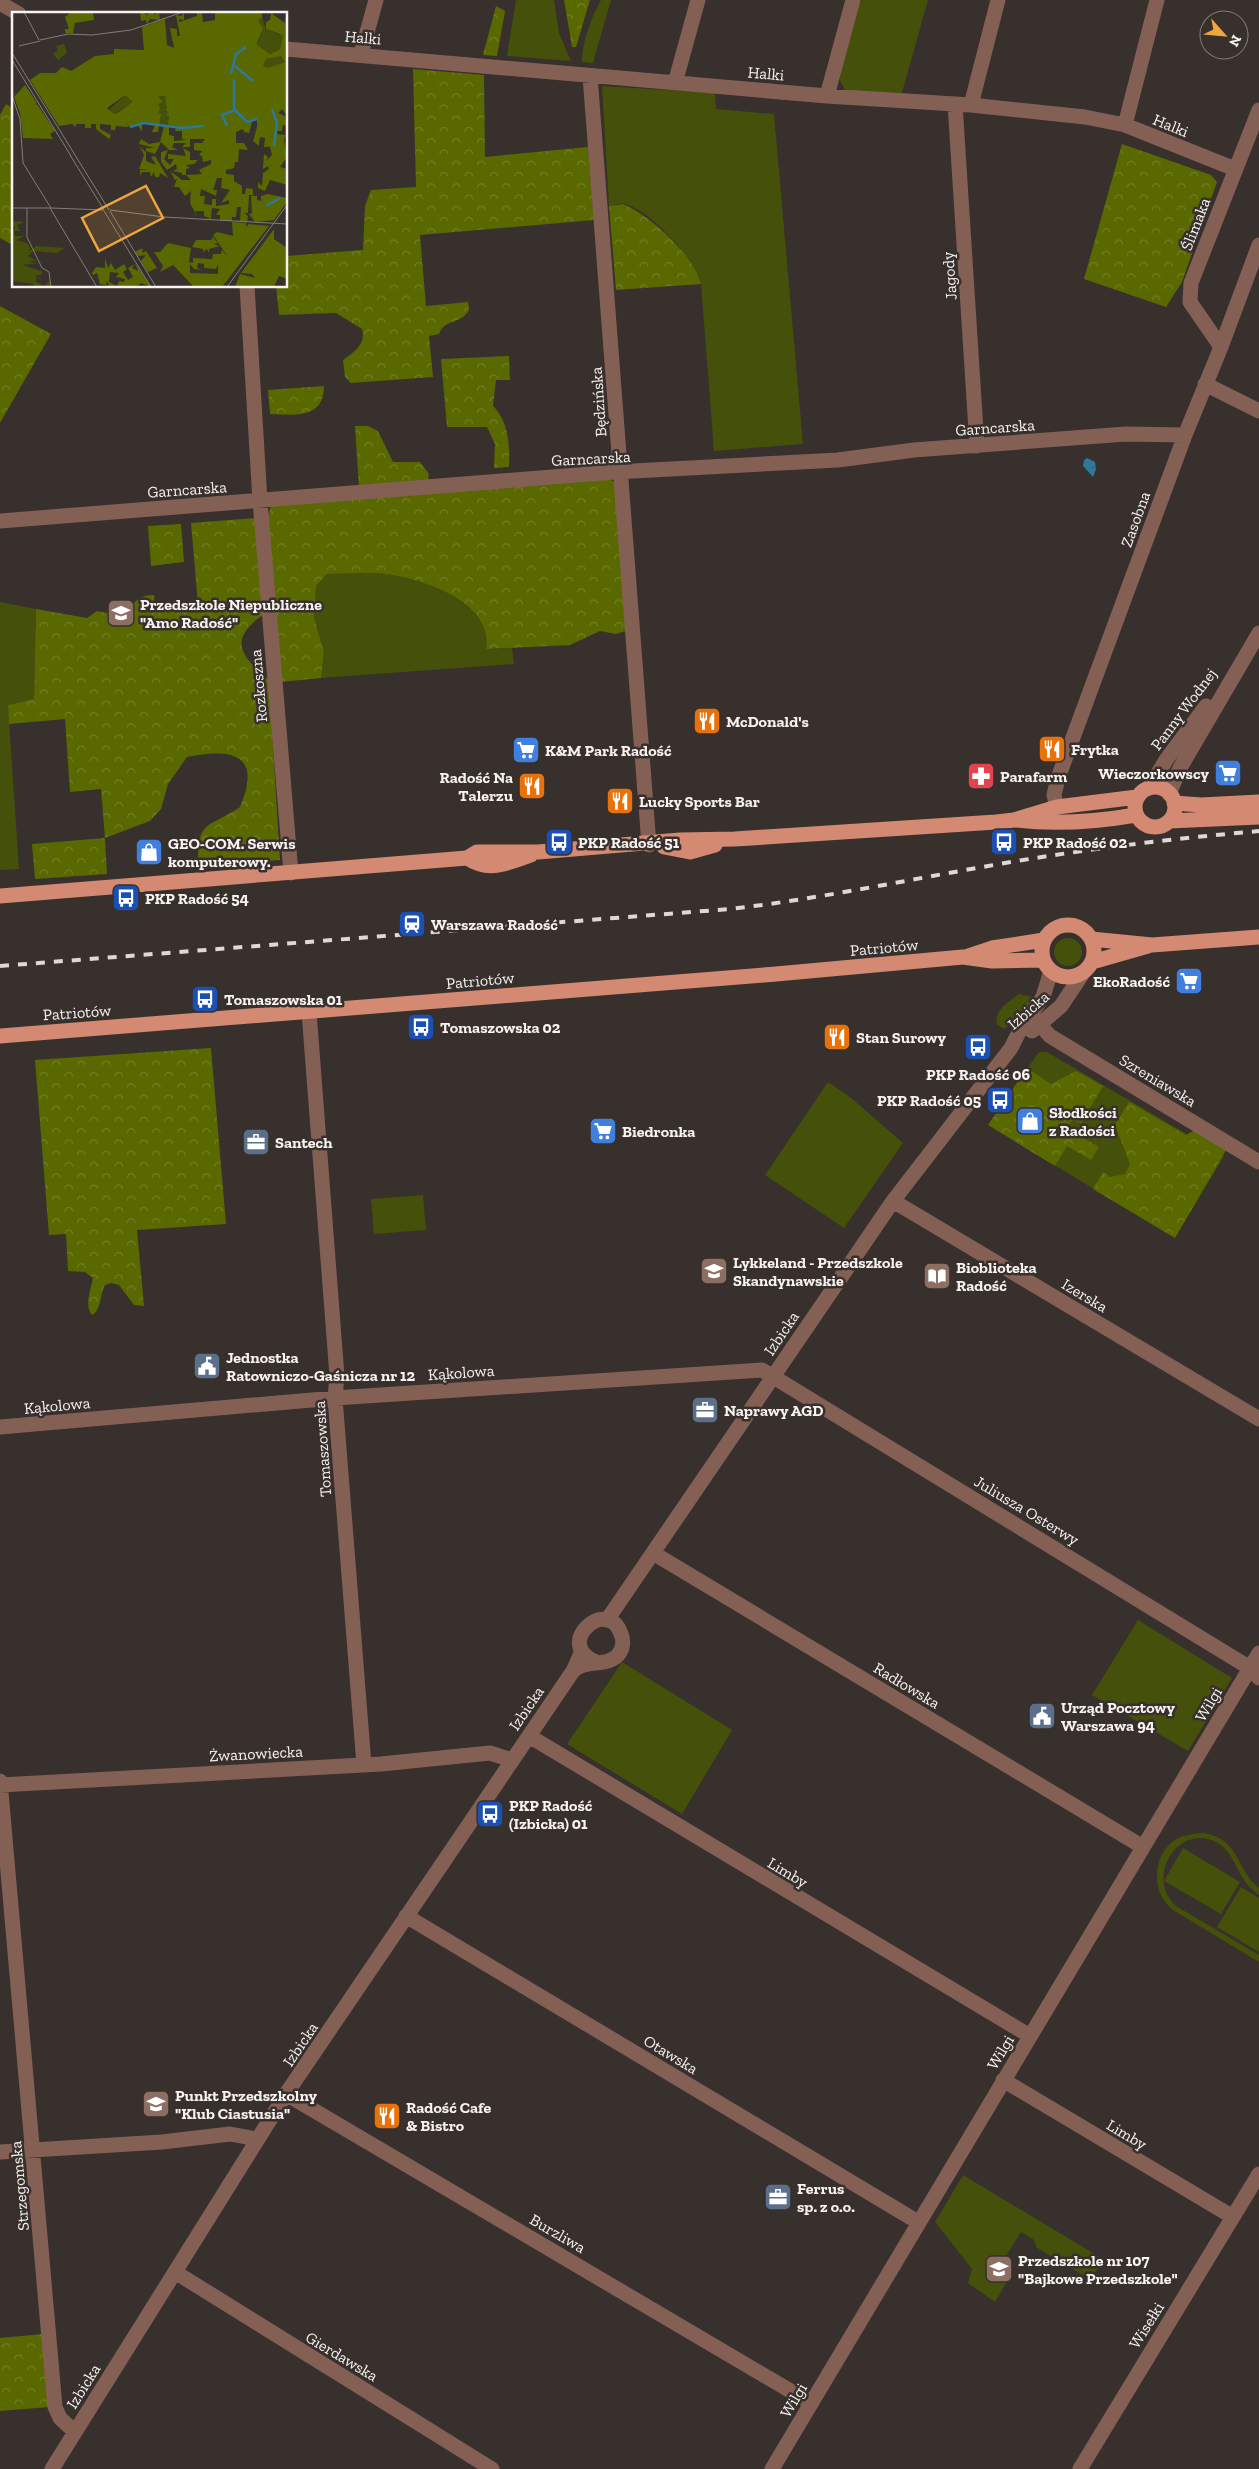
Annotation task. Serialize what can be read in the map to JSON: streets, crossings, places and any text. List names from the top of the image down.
{
  "streets": {
    "main road": ["Patriotów"],
    "street": [
      "Halki",
      "Ślimaka",
      "Jagody",
      "Będzińska",
      "Garncarska",
      "Zasobna",
      "Rozkoszna",
      "Panny Wodnej",
      "Izbicka",
      "Szreniawska",
      "Izerska",
      "Kąkolowa",
      "Tomaszowska",
      "Juliusza Osterwy",
      "Radłowska",
      "Wilgi",
      "Żwanowiecka",
      "Limby",
      "Otawska",
      "Strzegomska",
      "Burzliwa",
      "Wisełki",
      "Gierdawska"
    ]
  },
  "crossings": [
    ["Halki", "Ślimaka"],
    ["Halki", "Jagody"],
    ["Halki", "Będzińska"],
    ["Ślimaka", "Zasobna"],
    ["Jagody", "Garncarska"],
    ["Będzińska", "Garncarska"],
    ["Garncarska", "Zasobna"],
    ["Garncarska", "Rozkoszna"],
    ["Patriotów", "Izbicka"],
    ["Patriotów", "Tomaszowska"],
    ["Izbicka", "Szreniawska"],
    ["Izbicka", "Izerska"],
    ["Izbicka", "Kąkolowa"],
    ["Izbicka", "Juliusza Osterwy"],
    ["Izbicka", "Radłowska"],
    ["Izbicka", "Żwanowiecka"],
    ["Izbicka", "Limby"],
    ["Izbicka", "Otawska"],
    ["Izbicka", "Strzegomska"],
    ["Izbicka", "Burzliwa"],
    ["Izbicka", "Gierdawska"],
    ["Kąkolowa", "Tomaszowska"],
    ["Kąkolowa", "Juliusza Osterwy"],
    ["Tomaszowska", "Żwanowiecka"],
    ["Juliusza Osterwy", "Wilgi"],
    ["Radłowska", "Wilgi"],
    ["Wilgi", "Limby"],
    ["Wilgi", "Otawska"],
    ["Wilgi", "Burzliwa"],
    ["Żwanowiecka", "Strzegomska"],
    ["Limby", "Wisełki"]
  ],
  "places": {
    "school or university": [
      "Przedszkole Niepubliczne \"Amo Radość\"",
      "Lykkeland - Przedszkole Skandynawskie",
      "Punkt Przedszkolny \"Klub Ciastusia\"",
      "Przedszkole nr 107 \"Bajkowe Przedszkole\""
    ],
    "restaurant": [
      "McDonald's",
      "Frytka",
      "Radość Na Talerzu",
      "Lucky Sports Bar",
      "Stan Surowy",
      "Radość Cafe & Bistro"
    ],
    "supermarket": [
      "K&M Park Radość",
      "Wieczorkowscy",
      "EkoRadość",
      "Biedronka"
    ],
    "pharmacy": ["Parafarm"],
    "bus stop": [
      "PKP Radość 51",
      "PKP Radość 02",
      "PKP Radość 54",
      "Tomaszowska 01",
      "Tomaszowska 02",
      "PKP Radość 06",
      "PKP Radość 05",
      "PKP Radość (Izbicka) 01"
    ],
    "shop": ["GEO-COM. Serwis komputerowy.", "Słodkości z Radości"],
    "station": ["Warszawa Radość"],
    "office": ["Santech", "Naprawy AGD", "Ferrus sp. z o.o."],
    "library": ["Bioblioteka Radość"],
    "public building": ["Jednostka Ratowniczo-Gaśnicza nr 12", "Urząd Pocztowy Warszawa 94"]
  },
  "north": "bottom right"
}
